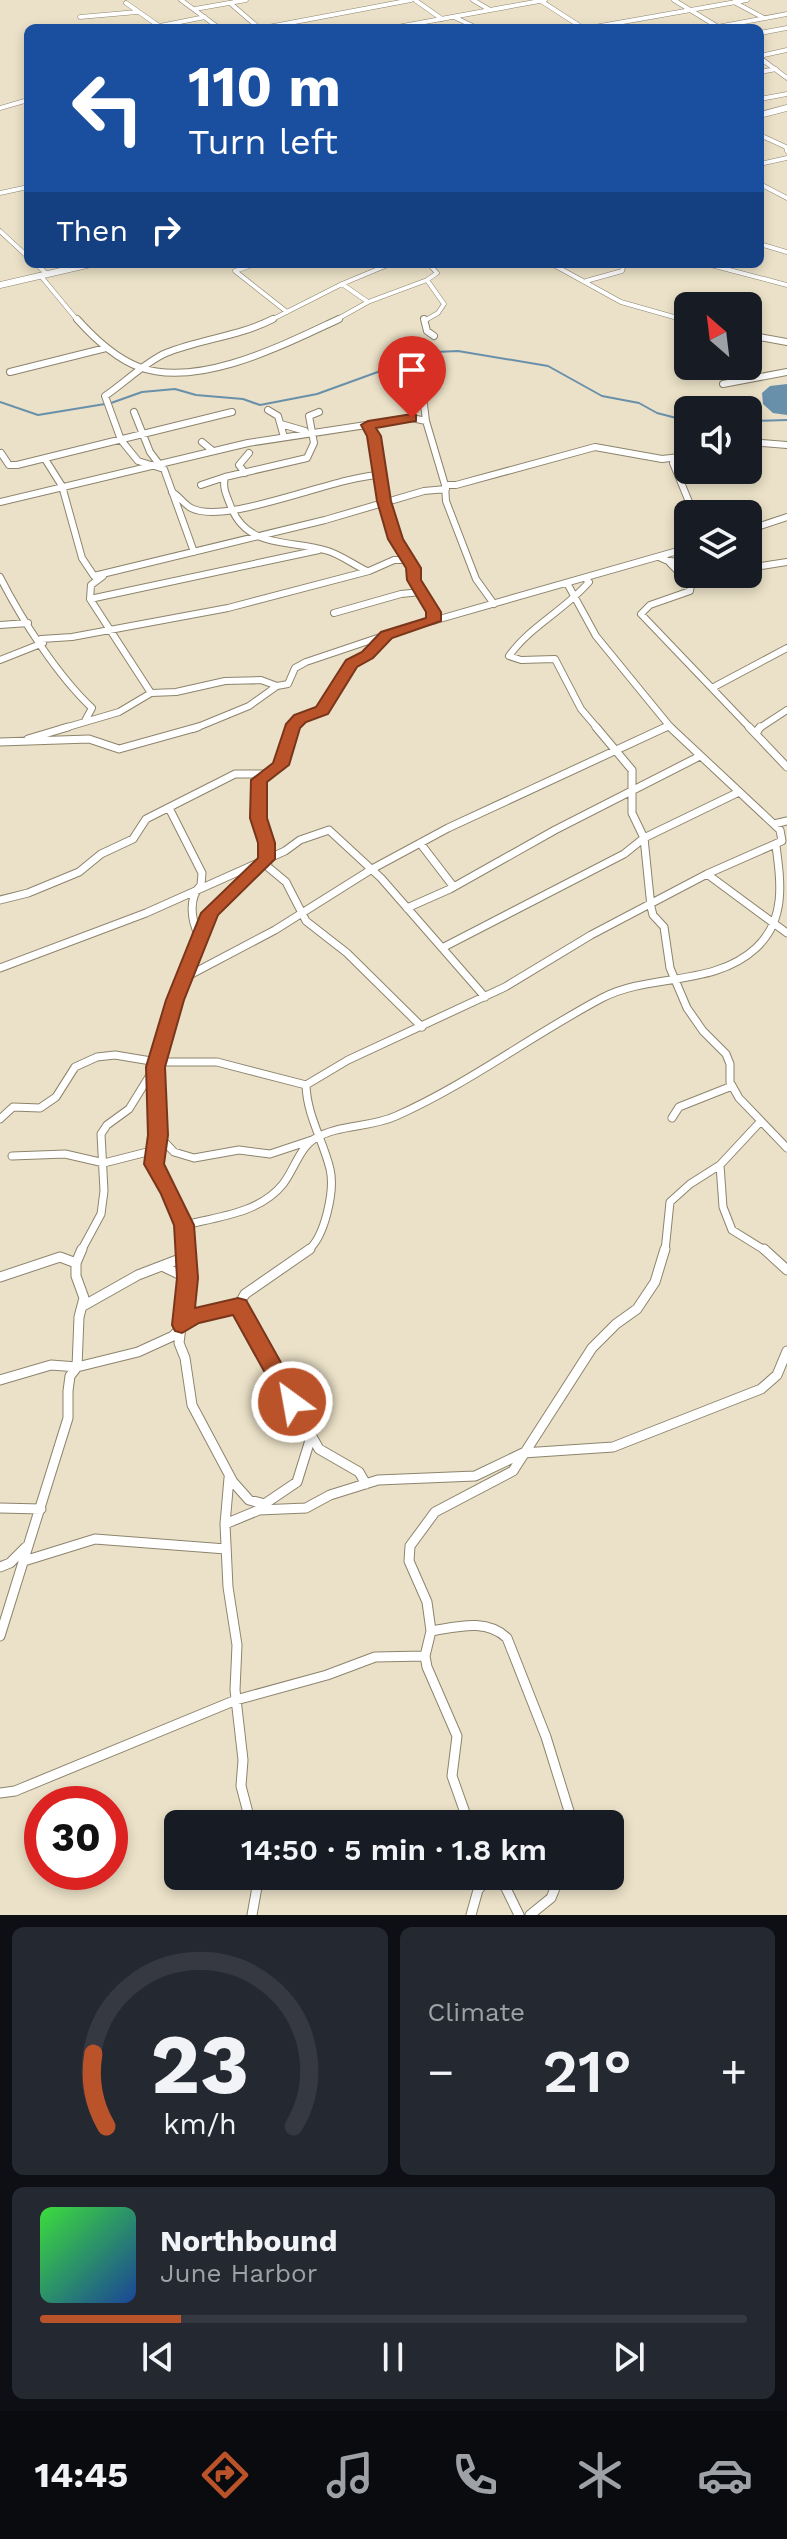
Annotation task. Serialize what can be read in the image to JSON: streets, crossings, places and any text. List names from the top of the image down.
{
  "north": "top left",
  "page": {
    "turn": ["110 m", "Turn left"],
    "then": "Then",
    "limit": "30",
    "trip": "14:50 · 5 min · 1.8 km",
    "tile": "Climate",
    "heat": ["−", "21°", "+"],
    "song": ["Northbound", "June Harbor"],
    "tabs": "14:45",
    "gauge": ["23", "km/h"]
  }
}
